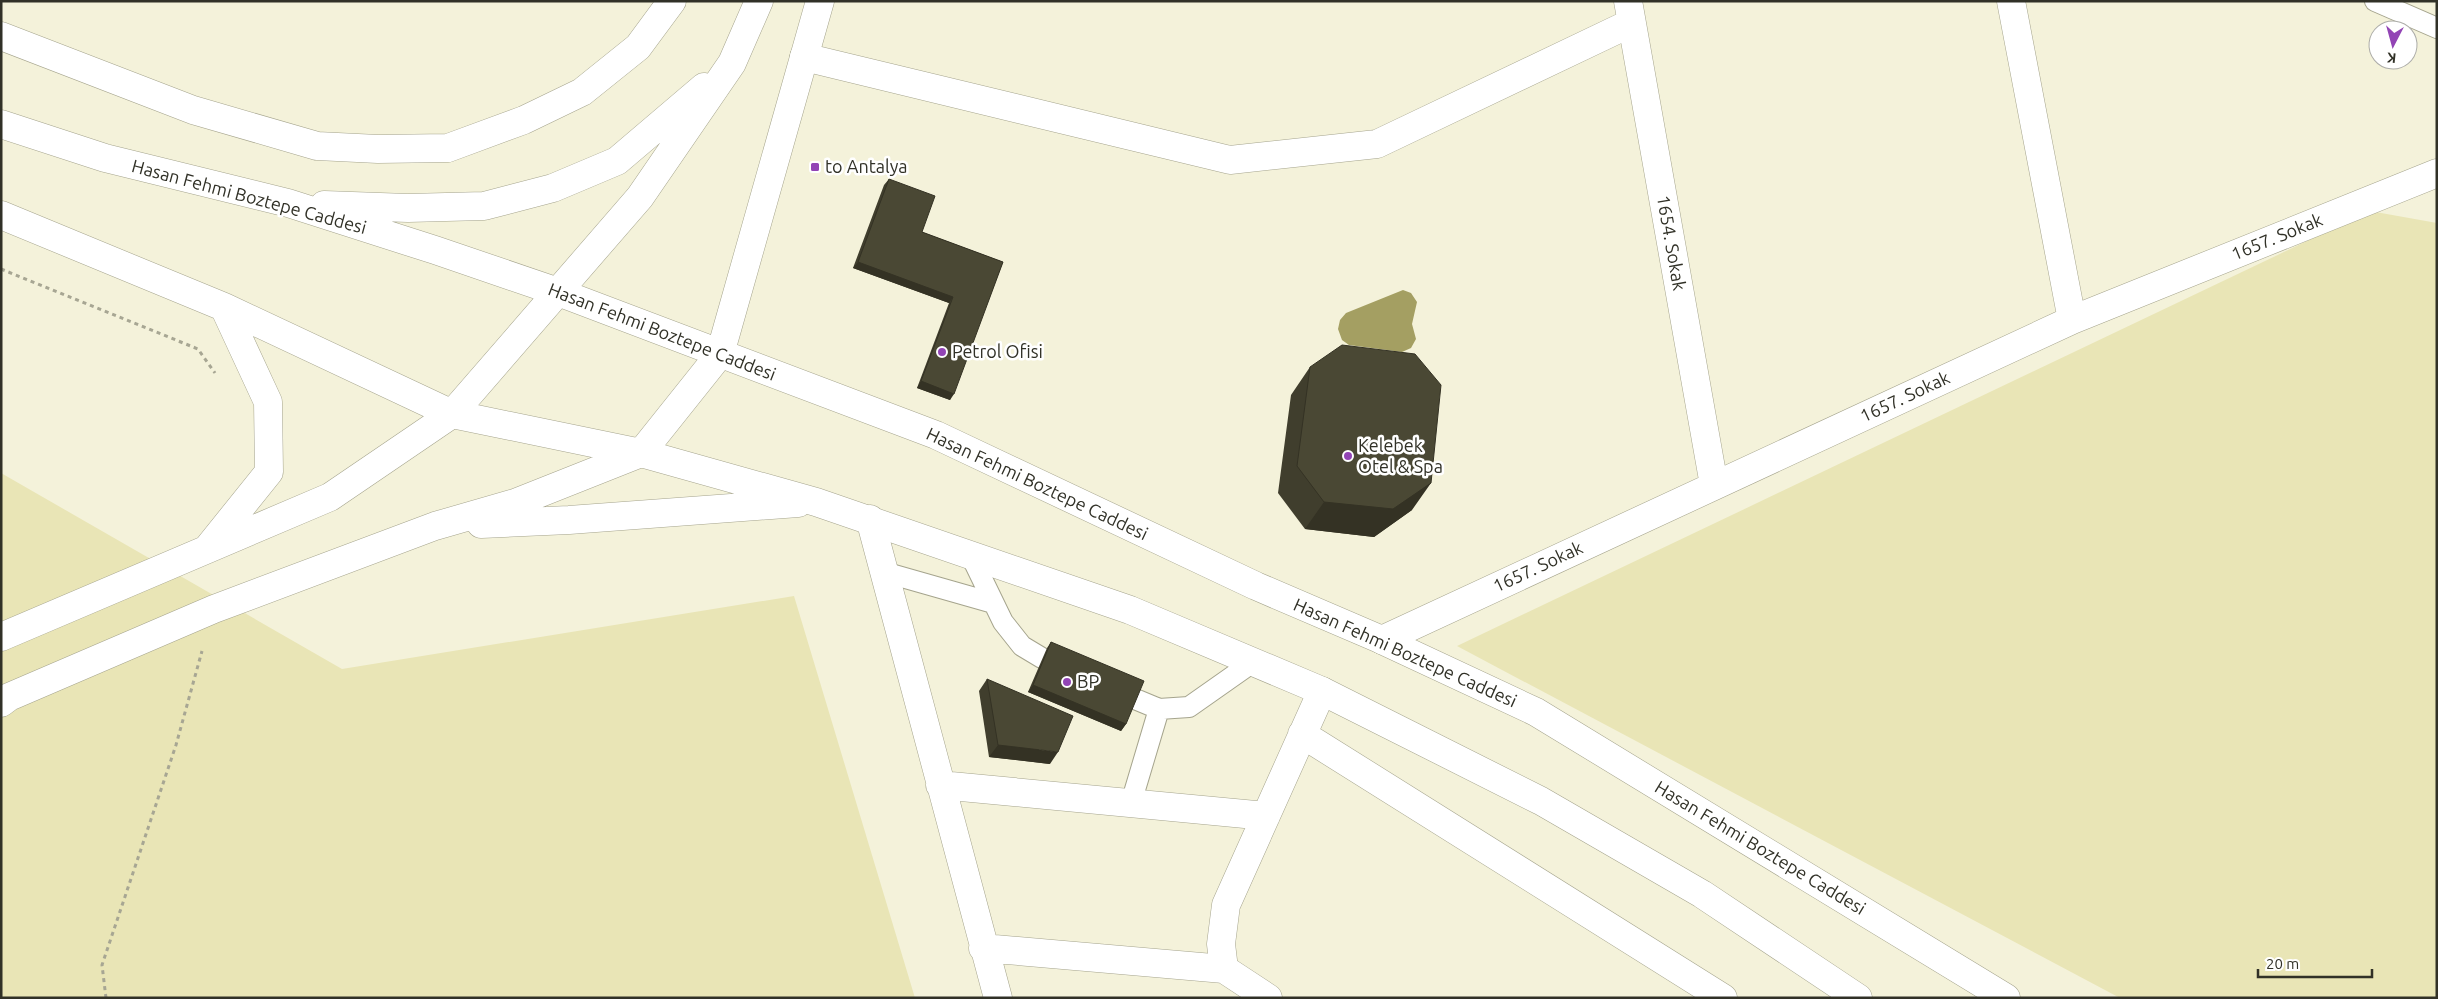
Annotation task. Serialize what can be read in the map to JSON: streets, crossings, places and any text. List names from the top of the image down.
{
  "streets": {
    "street": ["Hasan Fehmi Boztepe Caddesi", "1657. Sokak", "1654. Sokak"]
  },
  "crossings": [
    ["Hasan Fehmi Boztepe Caddesi", "1657. Sokak"],
    ["1657. Sokak", "1654. Sokak"]
  ],
  "places": {
    "transit": ["to Antalya"],
    "other": ["Petrol Ofisi", "Kelebek Otel & Spa", "BP"]
  },
  "scale_bar": "20 m",
  "north": "bottom"
}
